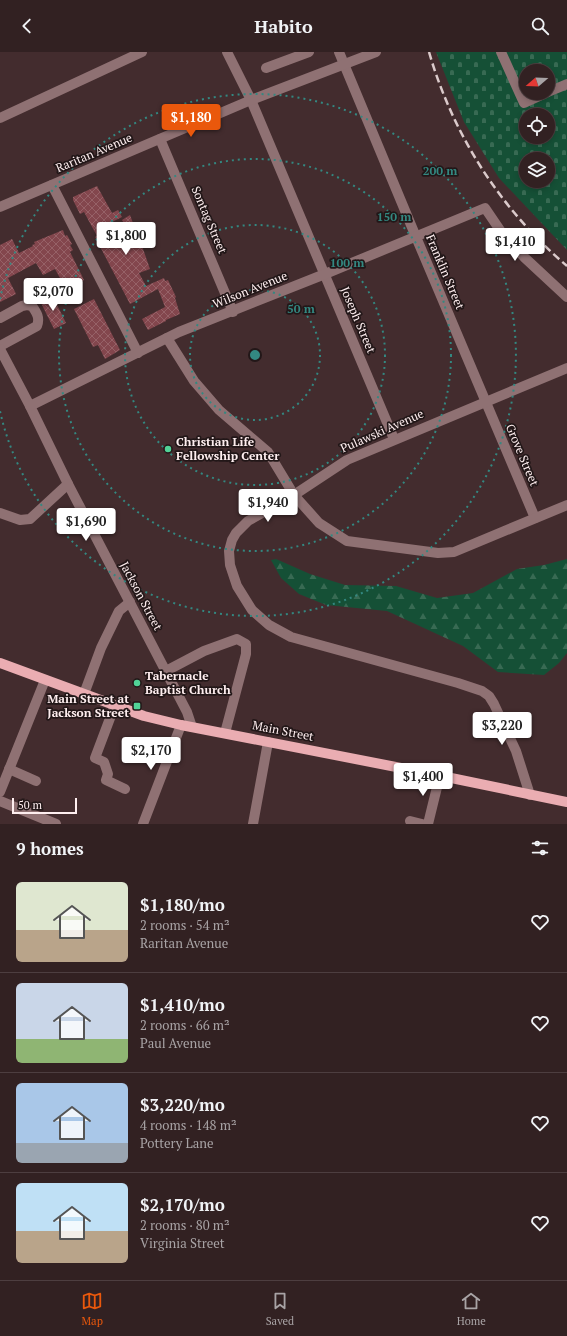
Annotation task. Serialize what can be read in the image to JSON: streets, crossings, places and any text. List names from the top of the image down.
{
  "streets": {
    "main road": ["Main Street"],
    "street": [
      "Raritan Avenue",
      "Sontag Street",
      "Franklin Street",
      "Wilson Avenue",
      "Joseph Street",
      "Pulawski Avenue",
      "Grove Street",
      "Jackson Street"
    ]
  },
  "crossings": [
    ["Raritan Avenue", "Sontag Street"],
    ["Raritan Avenue", "Franklin Street"],
    ["Raritan Avenue", "Joseph Street"],
    ["Sontag Street", "Wilson Avenue"],
    ["Franklin Street", "Wilson Avenue"],
    ["Franklin Street", "Pulawski Avenue"],
    ["Franklin Street", "Grove Street"],
    ["Wilson Avenue", "Joseph Street"],
    ["Wilson Avenue", "Jackson Street"],
    ["Joseph Street", "Pulawski Avenue"],
    ["Pulawski Avenue", "Grove Street"],
    ["Pulawski Avenue", "Main Street"],
    ["Jackson Street", "Main Street"]
  ],
  "places": {
    "other": ["Christian Life Fellowship Center", "Tabernacle Baptist Church"],
    "transit": ["Main Street at Jackson Street"]
  },
  "scale_bar": "50 m",
  "north": "left",
  "page": {
    "header": "Habito",
    "price": [
      "$1,180",
      "$1,800",
      "$1,410",
      "$2,070",
      "$1,940",
      "$1,690",
      "$3,220",
      "$2,170",
      "$1,400"
    ],
    "scale": "50 m",
    "heading": "9 homes",
    "list": [
      {
        "name": "$1,180/mo",
        "note": "2 rooms · 54 m² · Raritan Avenue"
      },
      {
        "name": "$1,410/mo",
        "note": "2 rooms · 66 m² · Paul Avenue"
      },
      {
        "name": "$3,220/mo",
        "note": "4 rooms · 148 m² · Pottery Lane"
      },
      {
        "name": "$2,170/mo",
        "note": "2 rooms · 80 m² · Virginia Street"
      }
    ],
    "tabs": ["Map", "Saved", "Home"]
  },
  "rings": [
    "200 m",
    "150 m",
    "100 m",
    "50 m"
  ]
}
